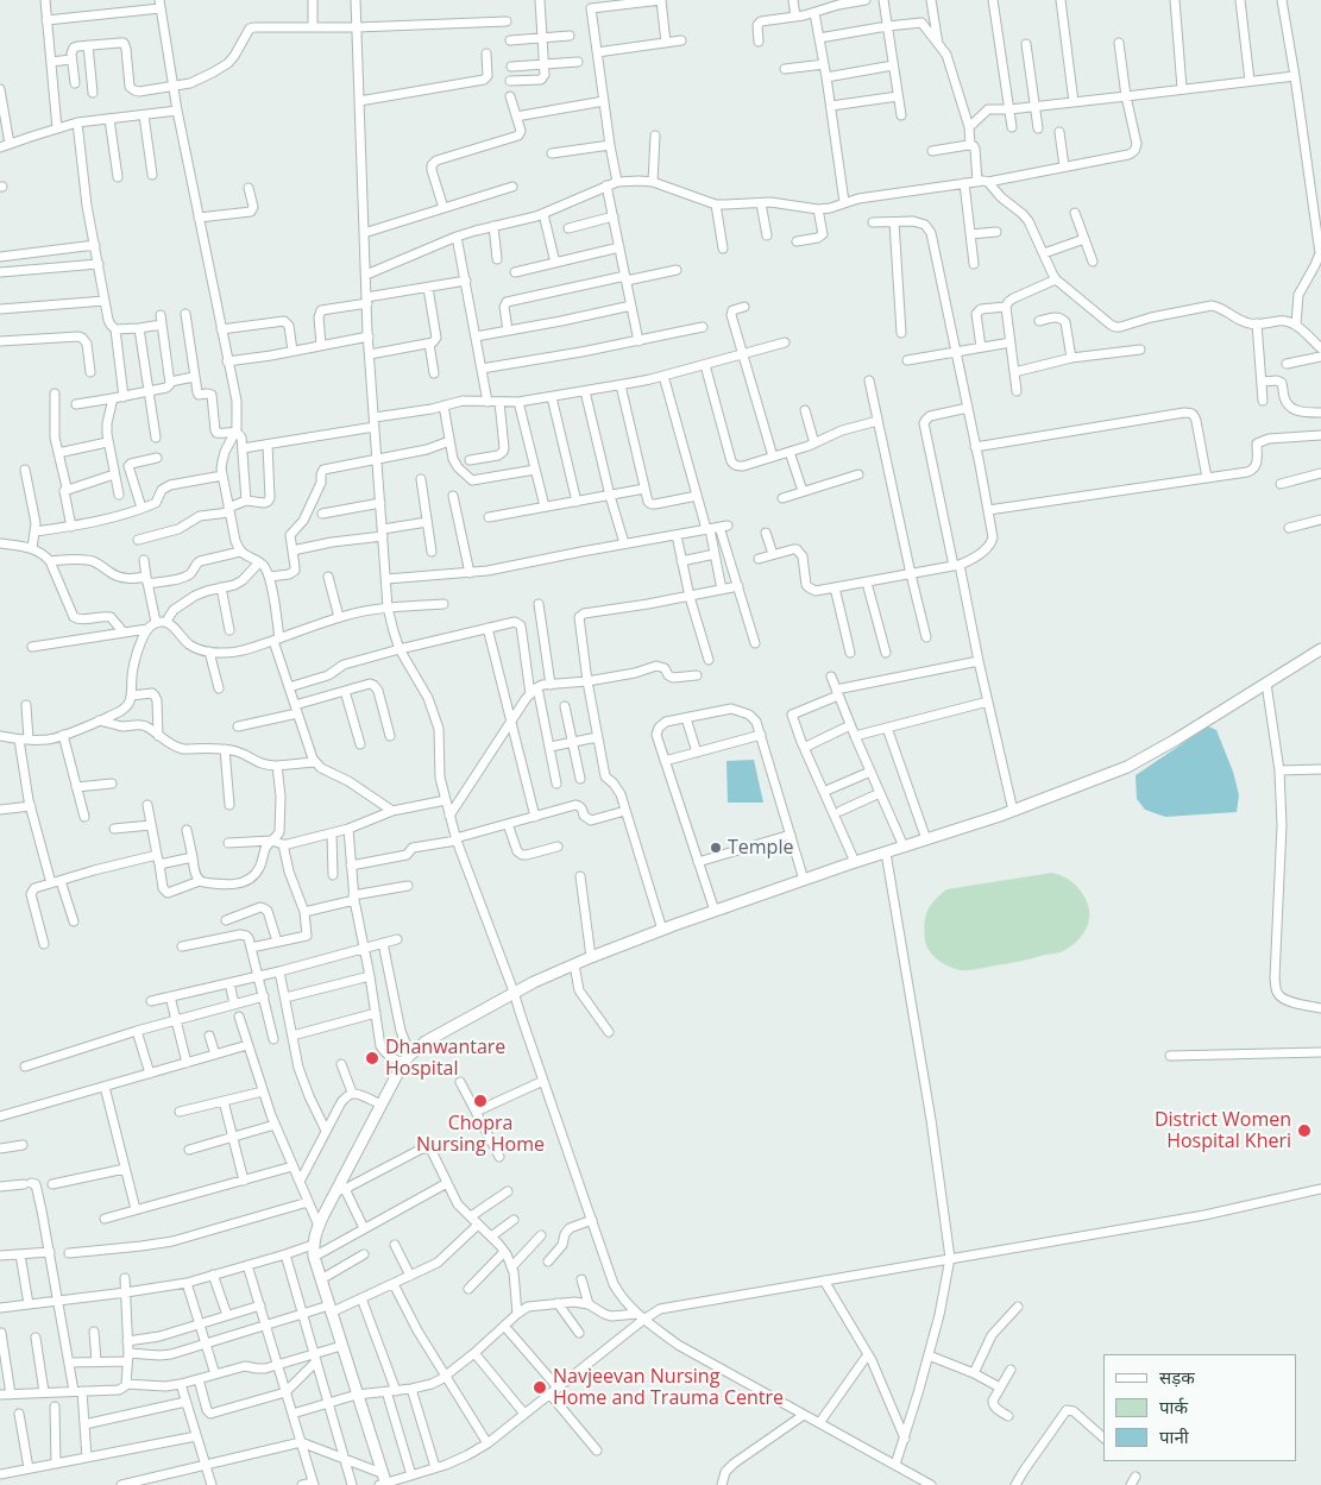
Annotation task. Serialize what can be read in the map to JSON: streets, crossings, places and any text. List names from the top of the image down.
{
  "places": [
    "Temple",
    "Dhanwantare Hospital",
    "Chopra Nursing Home",
    "District Women Hospital Kheri",
    "Navjeevan Nursing Home and Trauma Centre"
  ],
  "legend": ["सड़क", "पार्क", "पानी"]
}
